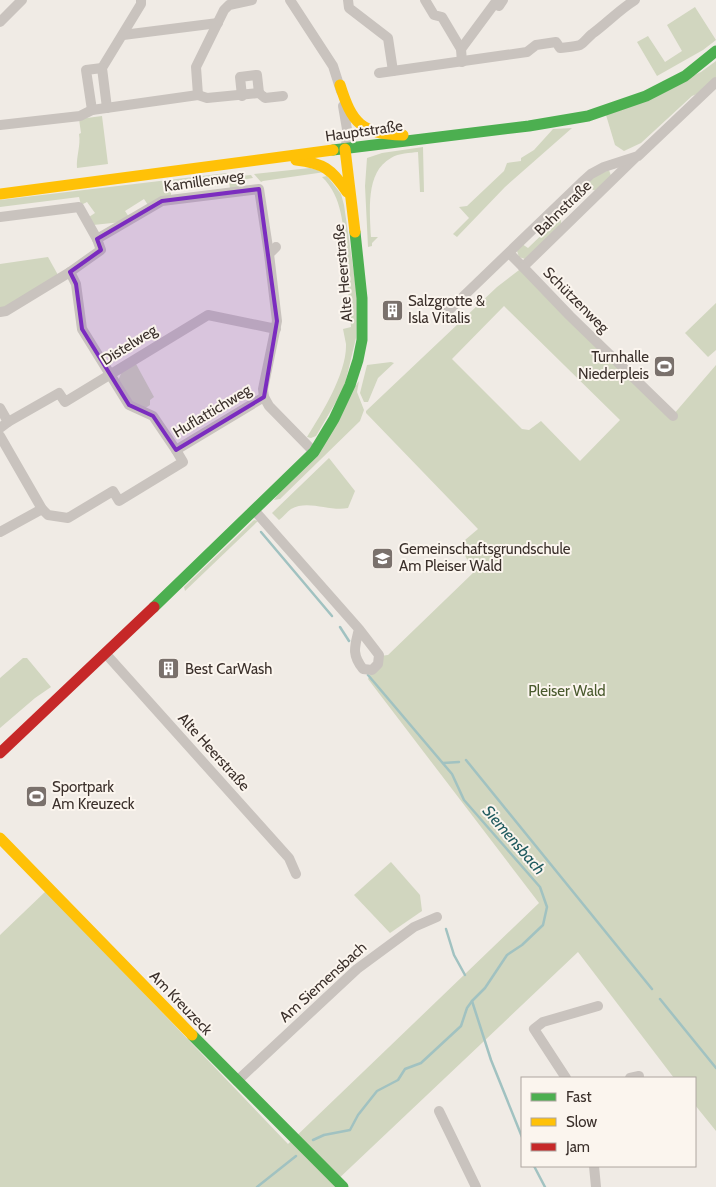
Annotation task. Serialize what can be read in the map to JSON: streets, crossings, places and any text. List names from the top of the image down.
{
  "streets": {
    "street": [
      "Hauptstraße",
      "Kamillenweg",
      "Bahnstraße",
      "Alte Heerstraße",
      "Schützenweg",
      "Distelweg",
      "Huflattichweg",
      "Am Siemensbach",
      "Am Kreuzeck"
    ]
  },
  "crossings": [
    ["Hauptstraße", "Alte Heerstraße"],
    ["Kamillenweg", "Distelweg"],
    ["Kamillenweg", "Huflattichweg"],
    ["Bahnstraße", "Schützenweg"],
    ["Am Siemensbach", "Am Kreuzeck"]
  ],
  "water": ["Siemensbach"],
  "parks": ["Pleiser Wald"],
  "places": {
    "building": ["Salzgrotte & Isla Vitalis", "Best CarWash"],
    "sports": ["Turnhalle Niederpleis", "Sportpark Am Kreuzeck"],
    "school or university": ["Gemeinschaftsgrundschule Am Pleiser Wald"]
  },
  "legend": ["Fast", "Slow", "Jam"]
}
